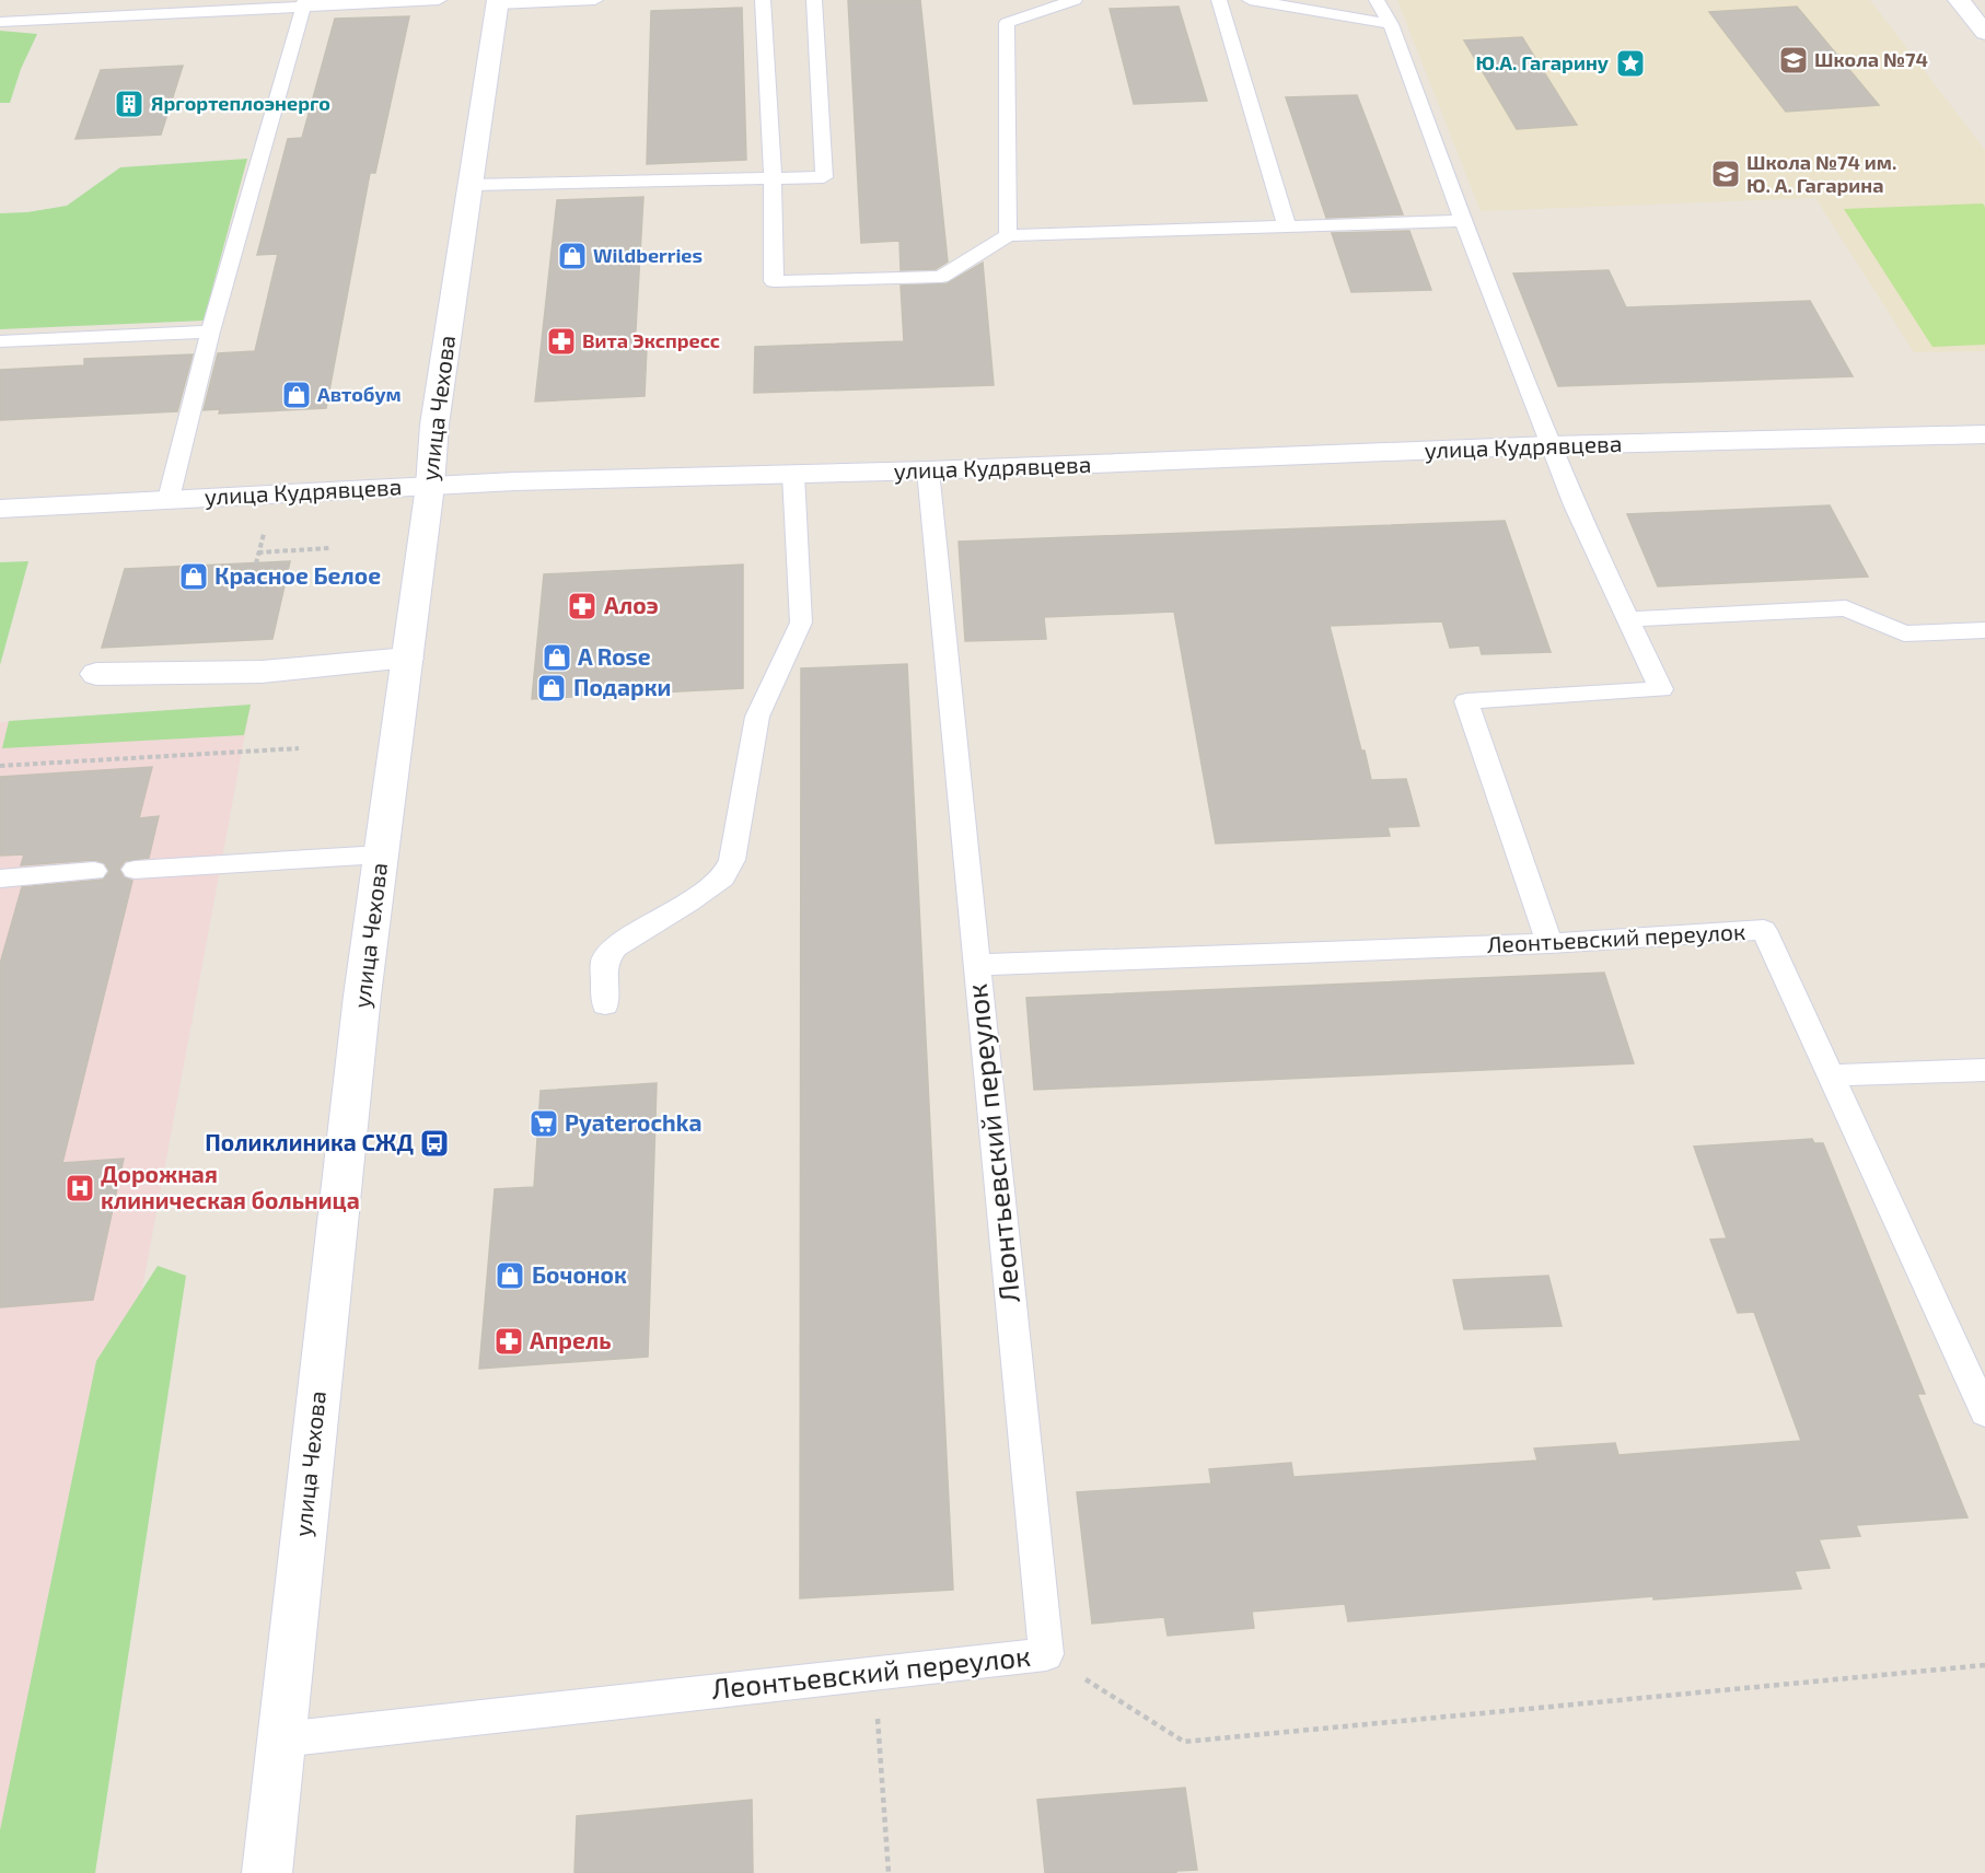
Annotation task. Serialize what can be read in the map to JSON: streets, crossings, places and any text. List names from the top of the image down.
{
  "streets": {
    "street": ["улица Чехова", "улица Кудрявцева"],
    "lane": ["Леонтьевский переулок"]
  },
  "crossings": [
    ["улица Чехова", "улица Кудрявцева"],
    ["улица Чехова", "Леонтьевский переулок"],
    ["улица Кудрявцева", "Леонтьевский переулок"]
  ],
  "places": {
    "school or university": ["Школа №74", "Школа №74 им. Ю. А. Гагарина"],
    "place": ["Ю.А. Гагарину"],
    "building": ["Яргортеплоэнерго"],
    "shop": [
      "Wildberries",
      "Автобум",
      "Красное Белое",
      "A Rose",
      "Подарки",
      "Бочонок"
    ],
    "pharmacy": ["Вита Экспресс", "Алоэ", "Апрель"],
    "supermarket": ["Pyaterochka"],
    "bus stop": ["Поликлиника СЖД"],
    "hospital": ["Дорожная клиническая больница"]
  }
}
